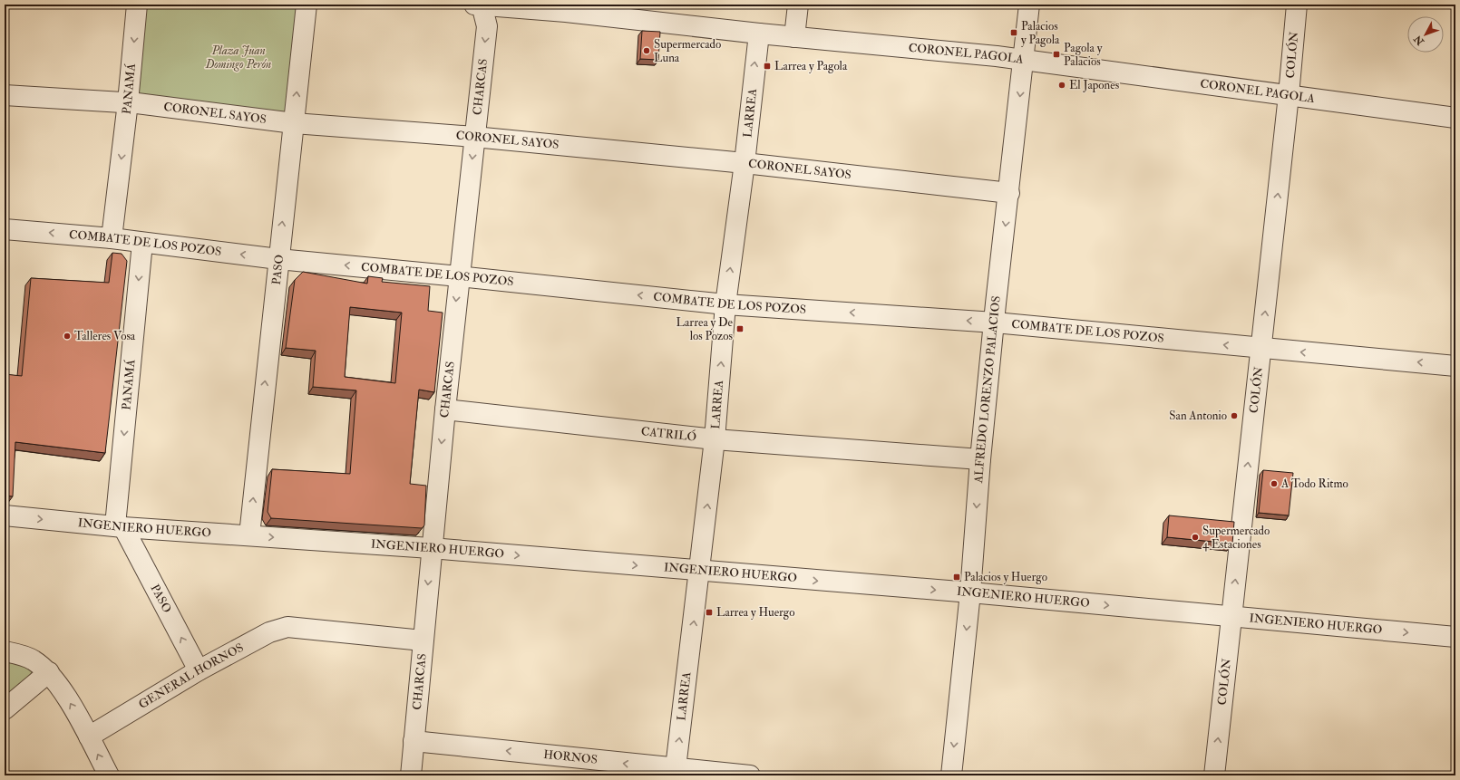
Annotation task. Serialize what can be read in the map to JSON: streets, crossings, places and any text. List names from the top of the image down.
{
  "streets": {
    "street": [
      "CORONEL PAGOLA",
      "COLÓN",
      "CHARCAS",
      "PANAMÁ",
      "CORONEL SAYOS",
      "LARREA",
      "COMBATE DE LOS POZOS",
      "PASO",
      "ALFREDO LORENZO PALACIOS",
      "CATRILÓ",
      "INGENIERO HUERGO",
      "GENERAL HORNOS",
      "HORNOS"
    ]
  },
  "crossings": [
    ["CORONEL PAGOLA", "COLÓN"],
    ["CORONEL PAGOLA", "CHARCAS"],
    ["CORONEL PAGOLA", "LARREA"],
    ["CORONEL PAGOLA", "ALFREDO LORENZO PALACIOS"],
    ["COLÓN", "COMBATE DE LOS POZOS"],
    ["COLÓN", "INGENIERO HUERGO"],
    ["CHARCAS", "CORONEL SAYOS"],
    ["CHARCAS", "COMBATE DE LOS POZOS"],
    ["CHARCAS", "CATRILÓ"],
    ["CHARCAS", "INGENIERO HUERGO"],
    ["CHARCAS", "GENERAL HORNOS"],
    ["CHARCAS", "HORNOS"],
    ["PANAMÁ", "CORONEL SAYOS"],
    ["PANAMÁ", "COMBATE DE LOS POZOS"],
    ["PANAMÁ", "PASO"],
    ["PANAMÁ", "INGENIERO HUERGO"],
    ["CORONEL SAYOS", "LARREA"],
    ["CORONEL SAYOS", "PASO"],
    ["CORONEL SAYOS", "ALFREDO LORENZO PALACIOS"],
    ["LARREA", "COMBATE DE LOS POZOS"],
    ["LARREA", "CATRILÓ"],
    ["LARREA", "INGENIERO HUERGO"],
    ["LARREA", "HORNOS"],
    ["COMBATE DE LOS POZOS", "PASO"],
    ["COMBATE DE LOS POZOS", "ALFREDO LORENZO PALACIOS"],
    ["PASO", "INGENIERO HUERGO"],
    ["PASO", "GENERAL HORNOS"],
    ["ALFREDO LORENZO PALACIOS", "CATRILÓ"],
    ["ALFREDO LORENZO PALACIOS", "INGENIERO HUERGO"]
  ],
  "one_way": [
    "COLÓN",
    "CHARCAS",
    "PANAMÁ",
    "LARREA",
    "COMBATE DE LOS POZOS",
    "PASO",
    "ALFREDO LORENZO PALACIOS",
    "INGENIERO HUERGO",
    "HORNOS"
  ],
  "parks": ["Plaza Juan Domingo Perón"],
  "places": {
    "transit": [
      "Palacios y Pagola",
      "Pagola y Palacios",
      "Larrea y Pagola",
      "Larrea y De los Pozos",
      "Palacios y Huergo",
      "Larrea y Huergo"
    ],
    "other": [
      "Supermercado Luna",
      "El Japones",
      "Talleres Vosa",
      "San Antonio",
      "A Todo Ritmo",
      "Supermercado 4 Estaciones"
    ]
  },
  "north": "bottom left"
}
